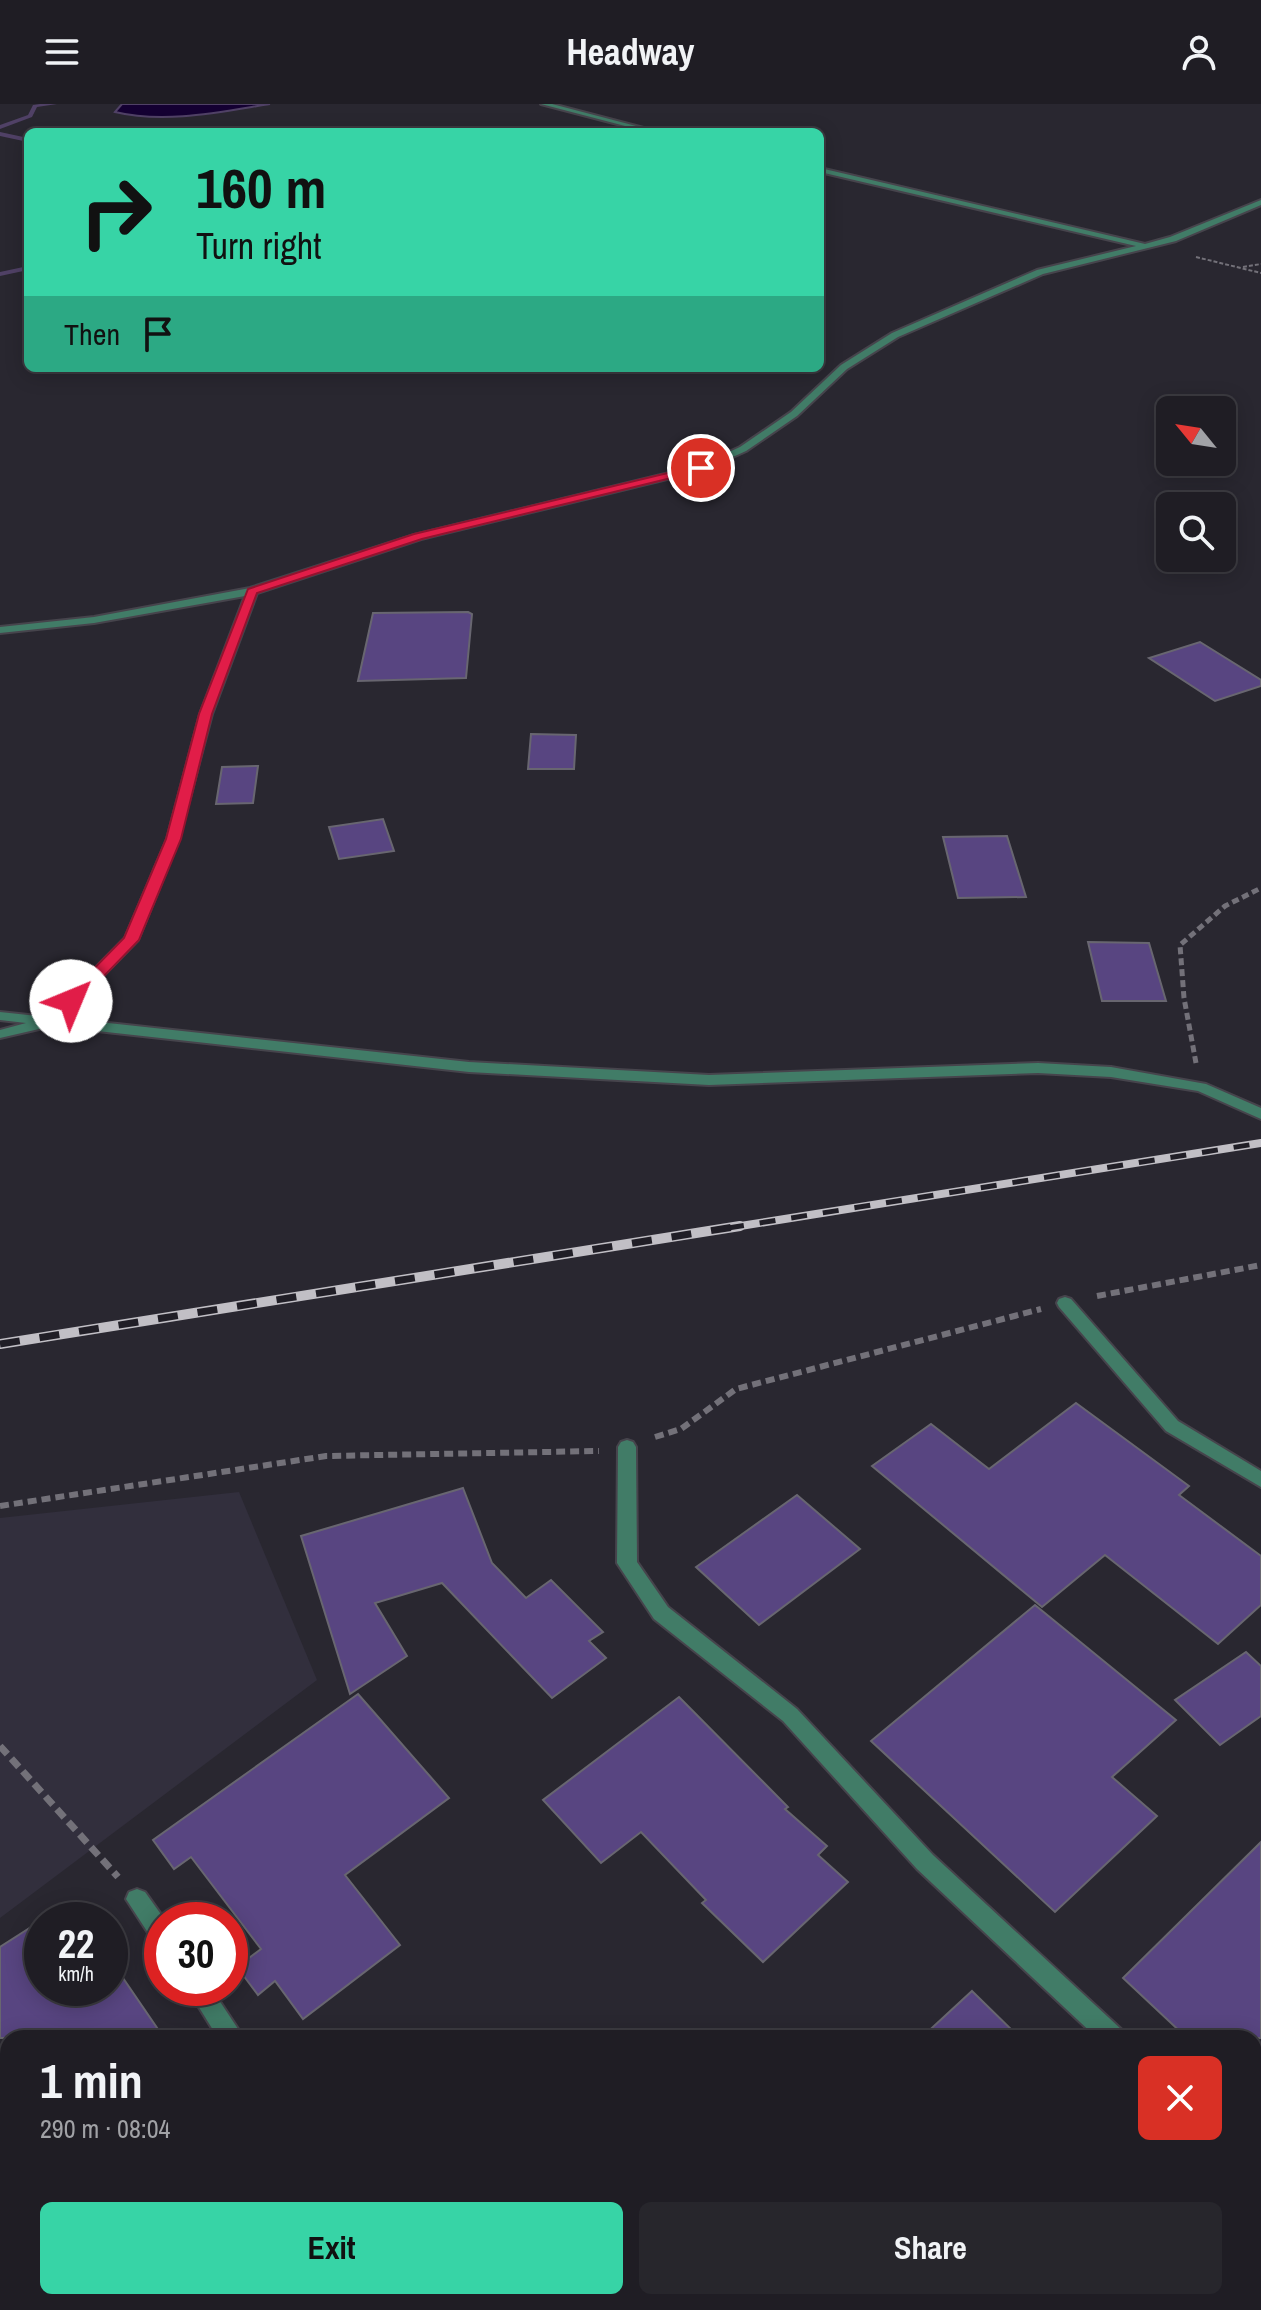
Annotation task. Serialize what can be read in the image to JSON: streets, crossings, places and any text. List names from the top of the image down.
{
  "north": "top left",
  "page": {
    "header": "Headway",
    "turn": ["160 m", "Turn right"],
    "then": "Then",
    "speed": "22 km/h",
    "limit": "30",
    "heading": ["1 min", "290 m · 08:04"],
    "buttons": ["Exit", "Share"]
  }
}
